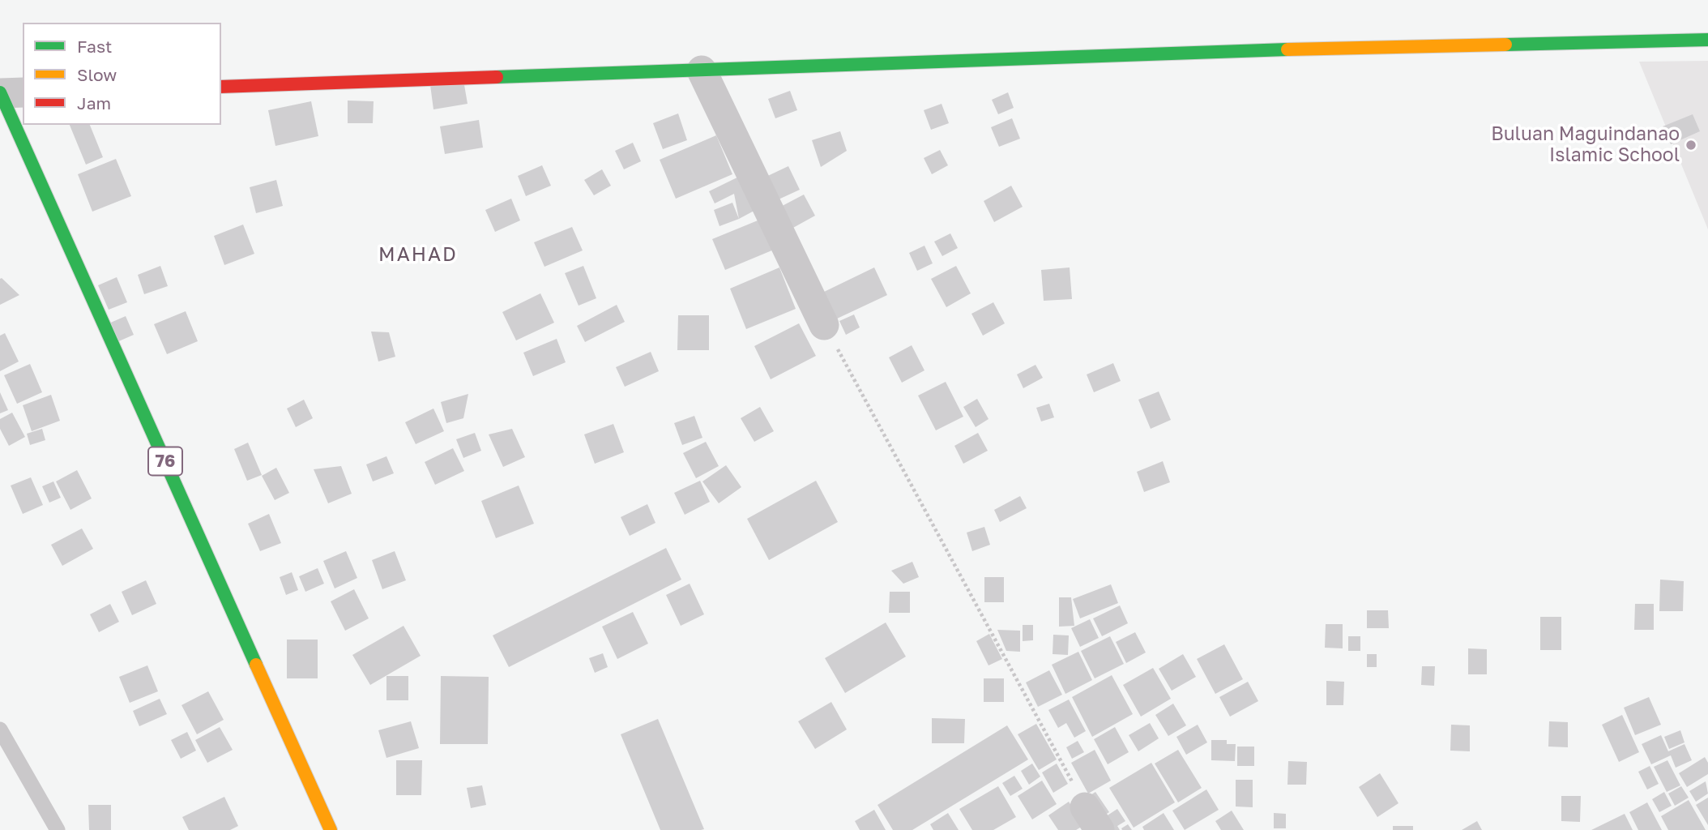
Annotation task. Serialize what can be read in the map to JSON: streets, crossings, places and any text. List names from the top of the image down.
{
  "streets": {
    "main road": ["76"]
  },
  "districts": ["MAHAD"],
  "places": ["Buluan Maguindanao Islamic School"],
  "legend": ["Fast", "Slow", "Jam"]
}
